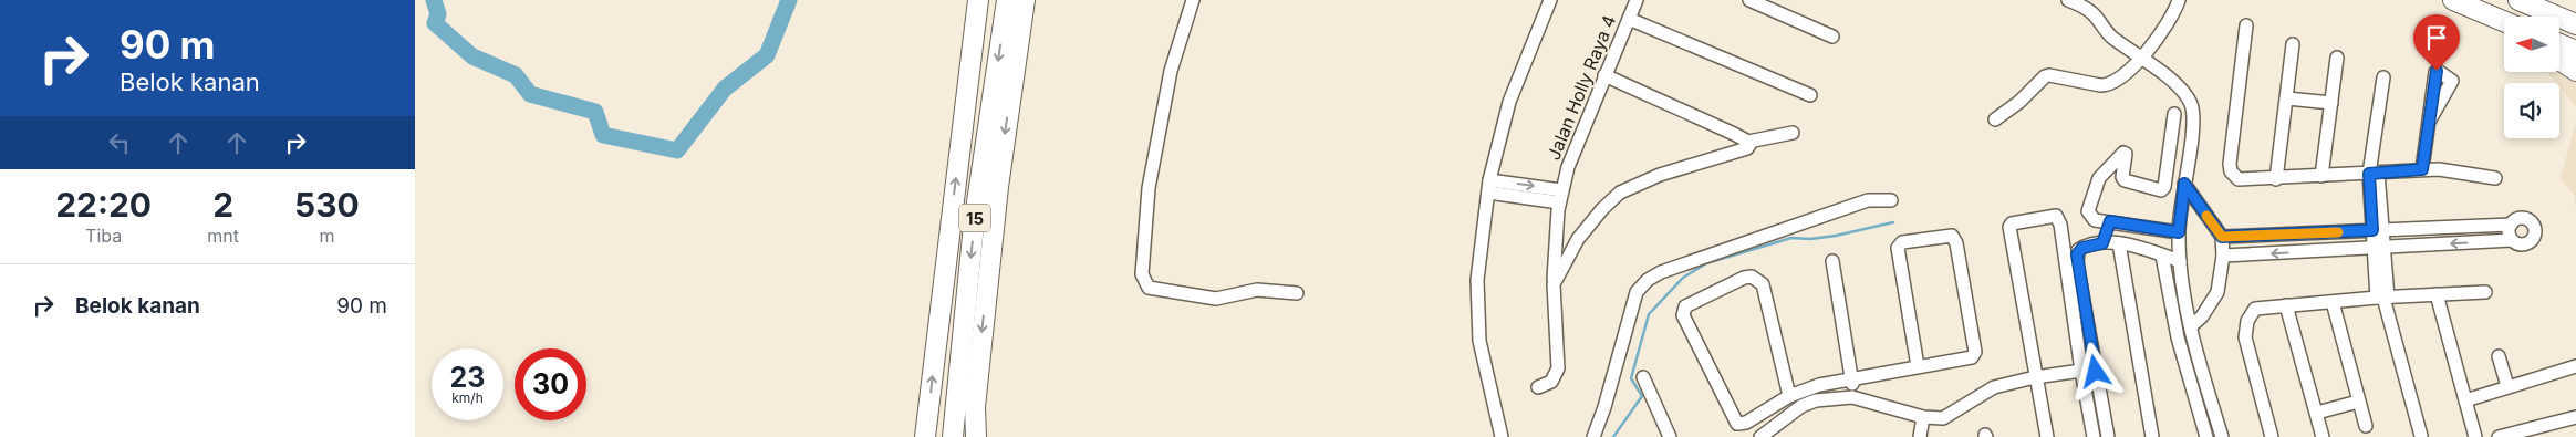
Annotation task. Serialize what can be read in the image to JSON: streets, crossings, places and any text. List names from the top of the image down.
{
  "streets": {
    "highway": ["15"],
    "street": ["Jalan Holly Raya 4"]
  },
  "north": "left",
  "page": {
    "turn": ["90 m", "Belok kanan"],
    "eta": [
      "22:20",
      "Tiba",
      "2",
      "mnt",
      "530",
      "m"
    ],
    "list": [
      {
        "name": "Belok kanan",
        "value": "90 m"
      }
    ],
    "speed": "23 km/h",
    "limit": "30"
  }
}
